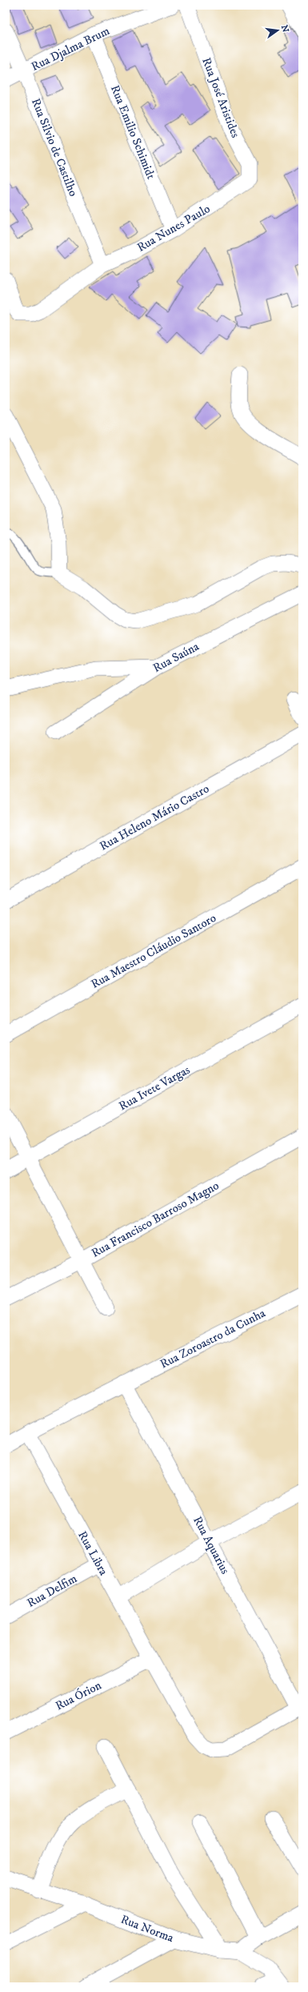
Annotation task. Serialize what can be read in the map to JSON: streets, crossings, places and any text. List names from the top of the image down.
{
  "streets": {
    "street": [
      "Rua Djalma Brum",
      "Rua José Aristides",
      "Rua Emilio Schimidt",
      "Rua Silvio de Castilho",
      "Rua Nunes Paulo",
      "Rua Saúna",
      "Rua Heleno Mário Castro",
      "Rua Maestro Cláudio Santoro",
      "Rua Ivete Vargas",
      "Rua Francisco Barroso Magno",
      "Rua Zoroastro da Cunha",
      "Rua Aquarius",
      "Rua Libra",
      "Rua Delfim",
      "Rua Órion",
      "Rua Norma"
    ]
  },
  "crossings": [
    ["Rua Djalma Brum", "Rua Emilio Schimidt"],
    ["Rua Djalma Brum", "Rua Silvio de Castilho"],
    ["Rua José Aristides", "Rua Nunes Paulo"],
    ["Rua Emilio Schimidt", "Rua Nunes Paulo"],
    ["Rua Silvio de Castilho", "Rua Nunes Paulo"],
    ["Rua Zoroastro da Cunha", "Rua Aquarius"],
    ["Rua Aquarius", "Rua Libra"],
    ["Rua Libra", "Rua Delfim"],
    ["Rua Libra", "Rua Órion"]
  ],
  "north": "right"
}
